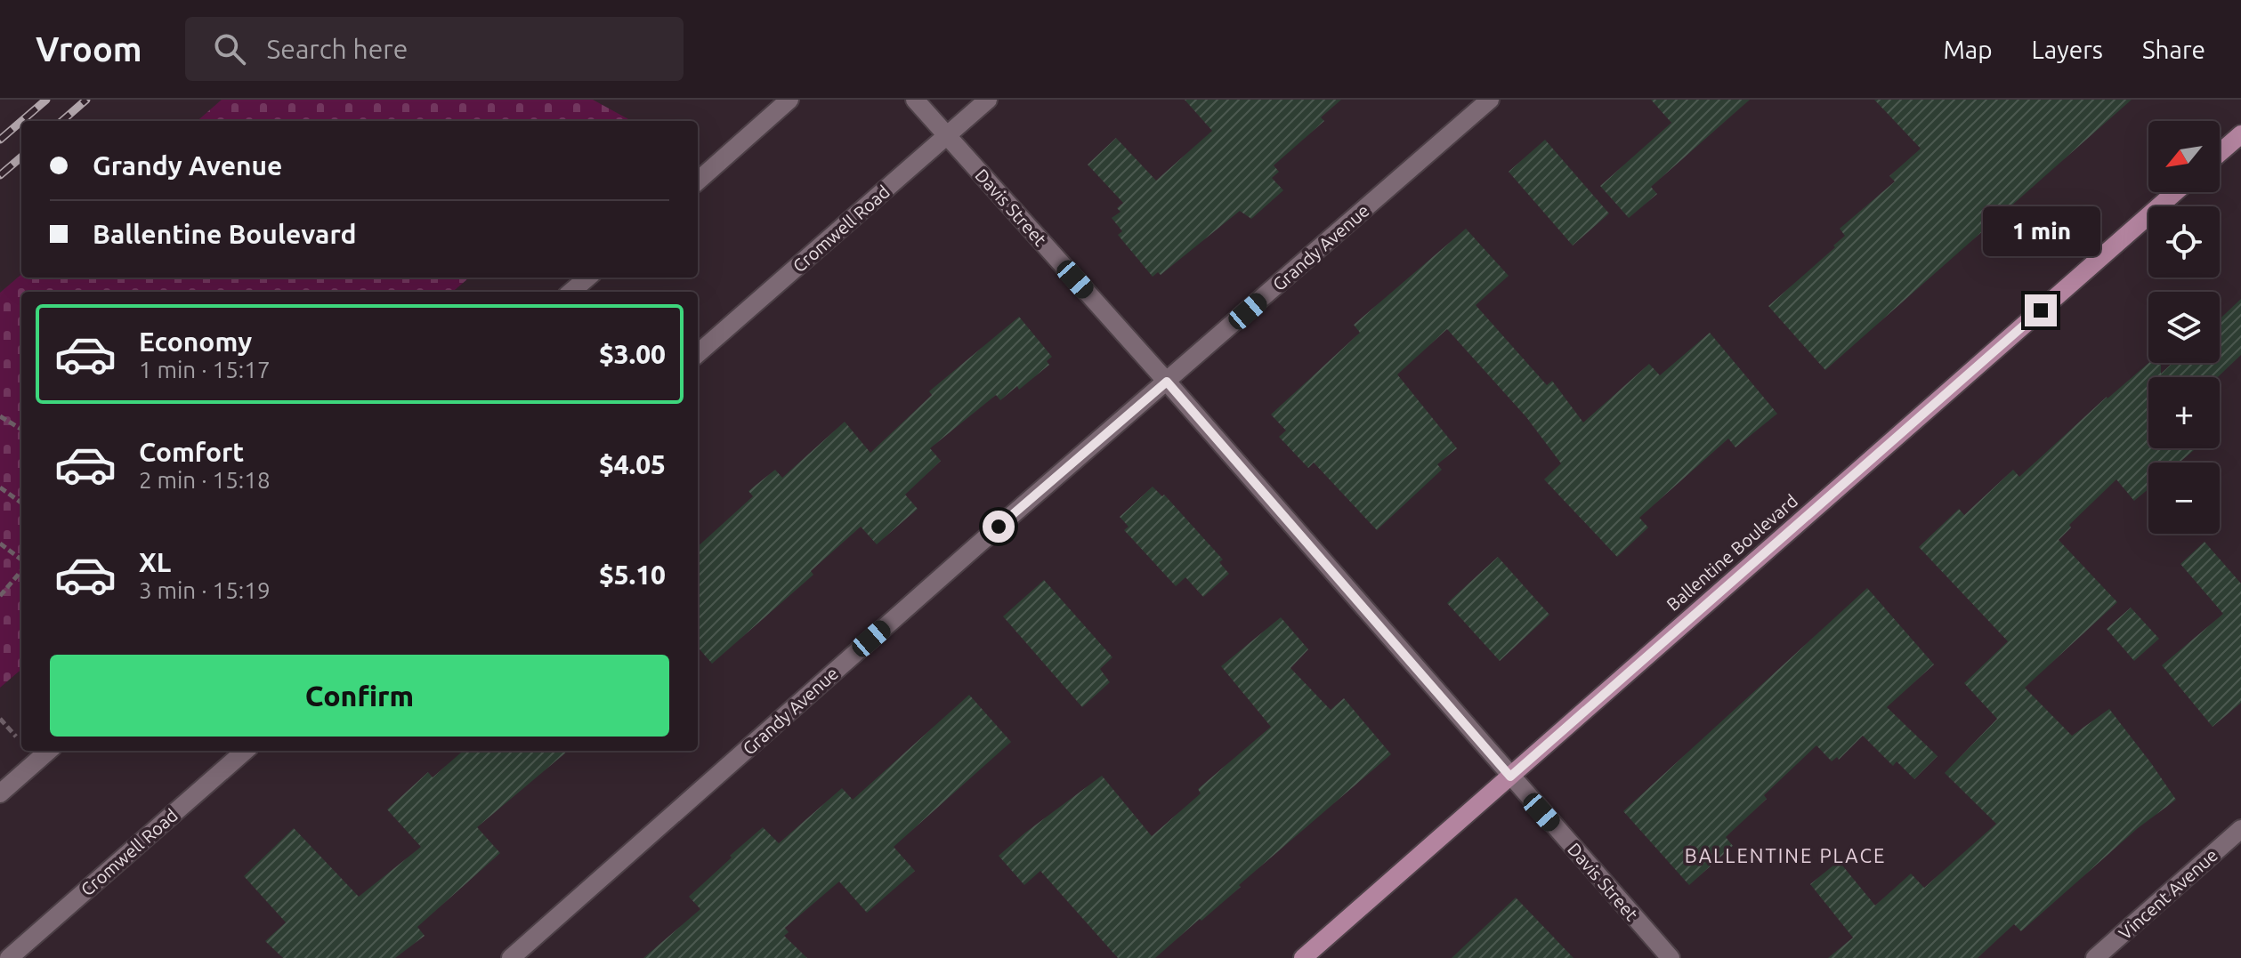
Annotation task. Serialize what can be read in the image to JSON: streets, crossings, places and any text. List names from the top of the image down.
{
  "streets": {
    "main road": ["Ballentine Boulevard"],
    "street": [
      "Davis Street",
      "Cromwell Road",
      "Grandy Avenue",
      "Vincent Avenue"
    ]
  },
  "crossings": [
    ["Davis Street", "Cromwell Road"],
    ["Davis Street", "Grandy Avenue"],
    ["Davis Street", "Ballentine Boulevard"]
  ],
  "districts": ["BALLENTINE PLACE"],
  "north": "bottom left",
  "page": {
    "header": "Vroom",
    "search": "Search here",
    "nav": ["Map", "Layers", "Share"],
    "map_buttons": ["+", "−"],
    "banner": ["Grandy Avenue", "Ballentine Boulevard"],
    "bubble": "1 min",
    "list": [
      {
        "name": "Economy",
        "note": "1 min · 15:17",
        "value": "$3.00"
      },
      {
        "name": "Comfort",
        "note": "2 min · 15:18",
        "value": "$4.05"
      },
      {
        "name": "XL",
        "note": "3 min · 15:19",
        "value": "$5.10"
      }
    ],
    "buttons": "Confirm"
  }
}
